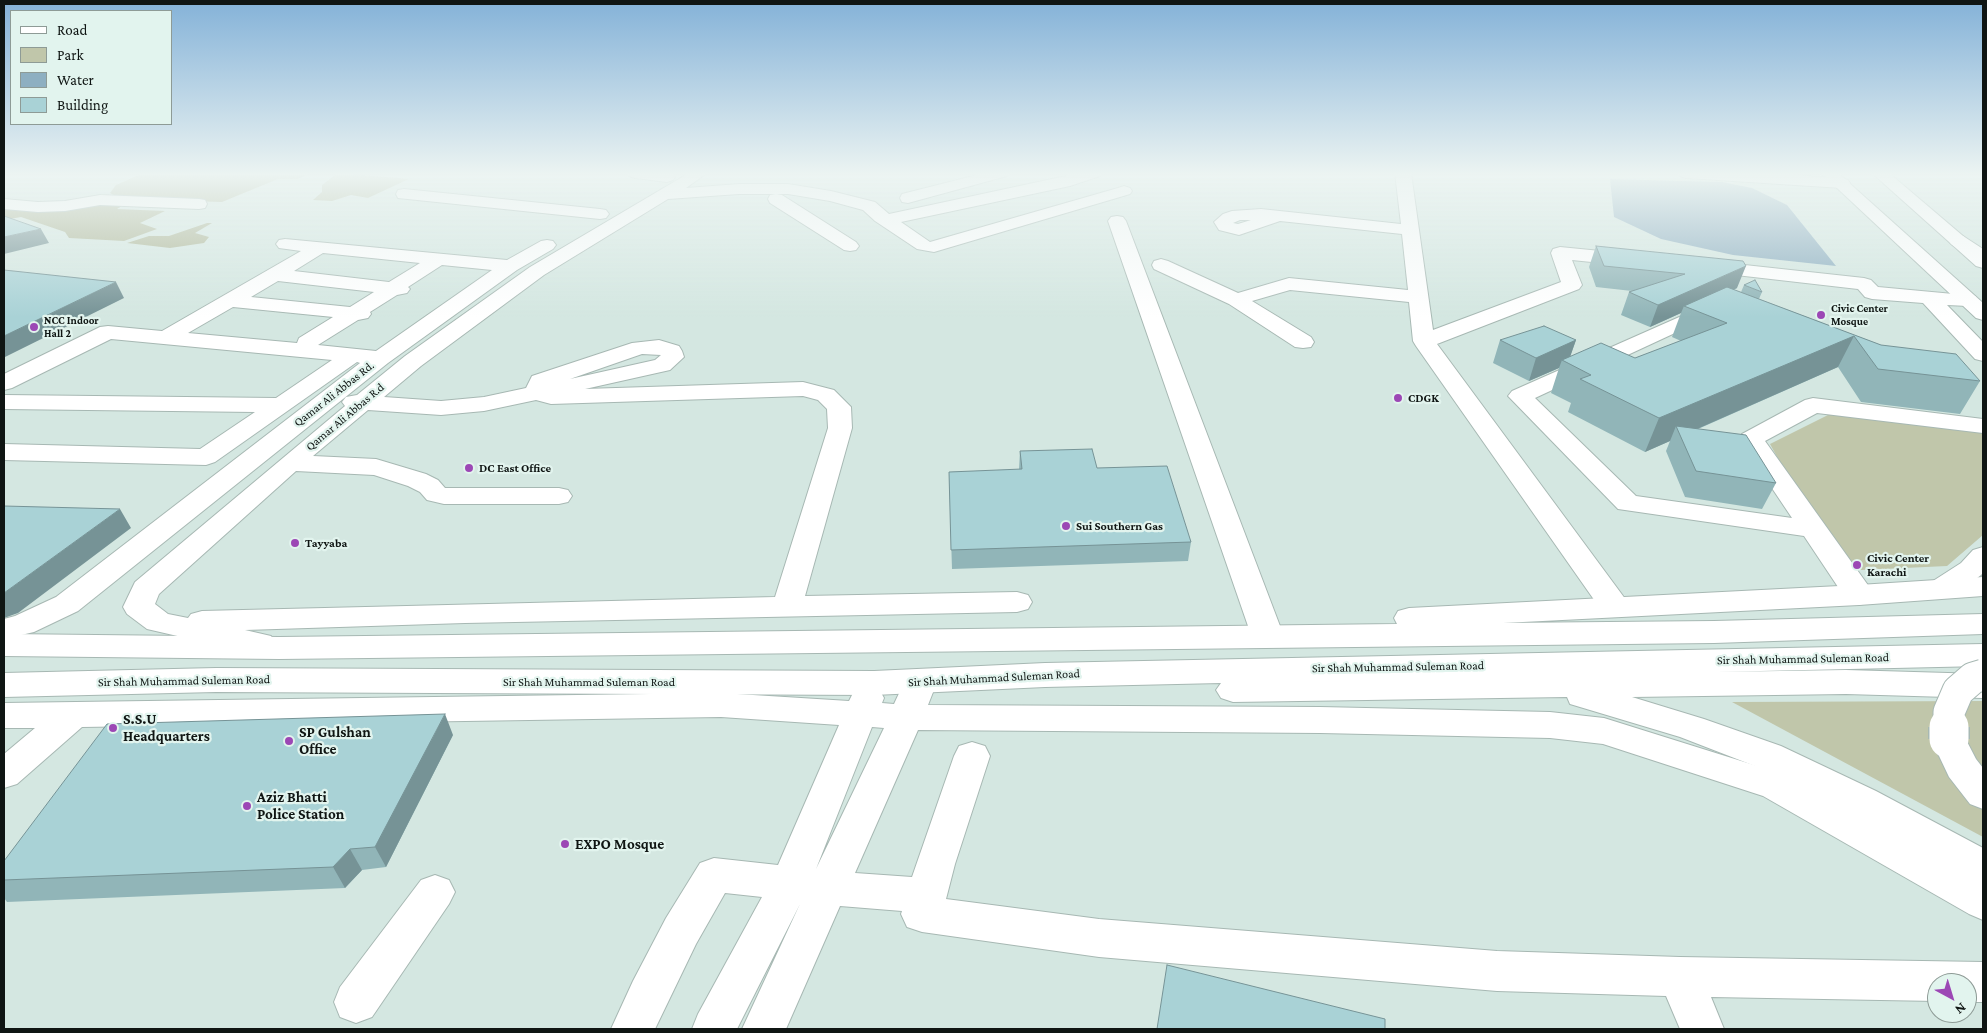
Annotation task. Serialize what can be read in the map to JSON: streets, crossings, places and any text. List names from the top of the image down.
{
  "streets": {
    "main road": ["Qamar Ali Abbas Rd.", "Qamar Ali Abbas R.d", "Sir Shah Muhammad Suleman Road"]
  },
  "places": [
    "Civic Center Mosque",
    "NCC Indoor Hall 2",
    "CDGK",
    "DC East Office",
    "Sui Southern Gas",
    "Tayyaba",
    "Civic Center Karachi",
    "S.S.U Headquarters",
    "SP Gulshan Office",
    "Aziz Bhatti Police Station",
    "EXPO Mosque"
  ],
  "legend": [
    "Road",
    "Park",
    "Water",
    "Building"
  ],
  "north": "bottom right"
}
